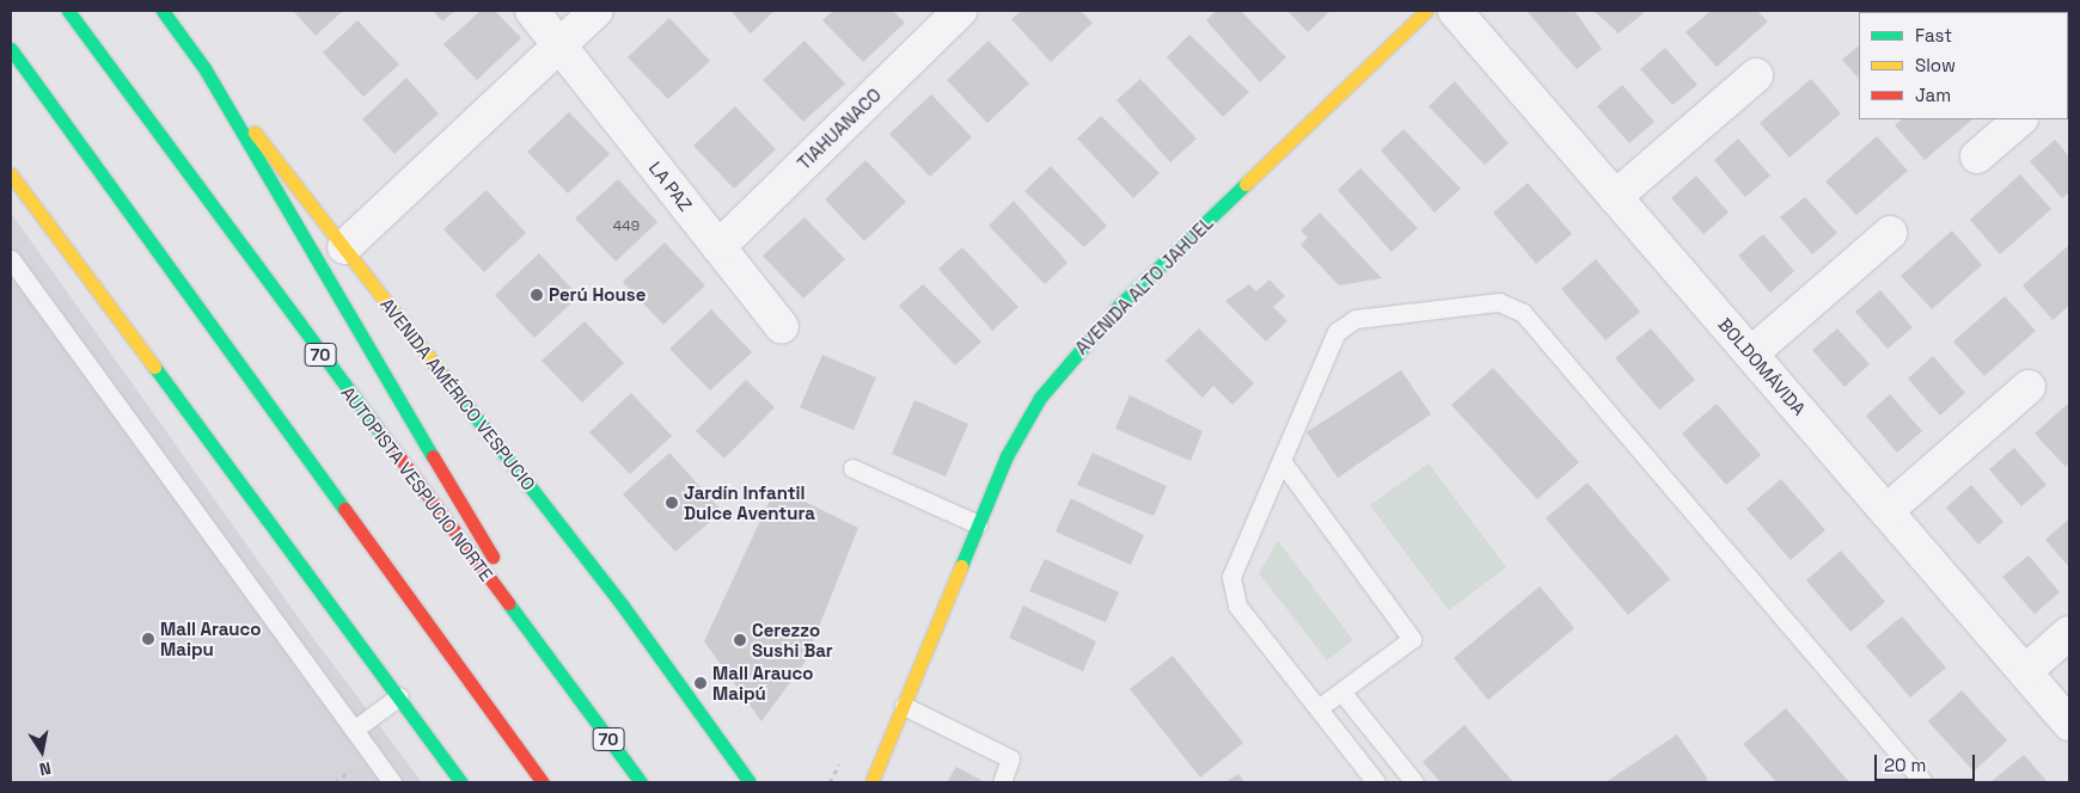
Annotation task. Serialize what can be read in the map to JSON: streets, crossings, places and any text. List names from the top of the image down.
{
  "streets": {
    "main road": [
      "AVENIDA ALTO JAHUEL",
      "70",
      "AVENIDA AMÉRICO VESPUCIO",
      "AUTOPISTA VESPUCIO NORTE"
    ],
    "street": ["TIAHUANACO", "LA PAZ", "BOLDOMÁVIDA"]
  },
  "crossings": [
    ["TIAHUANACO", "LA PAZ"]
  ],
  "places": [
    "Perú House",
    "Jardín Infantil Dulce Aventura",
    "Mall Arauco Maipu",
    "Cerezzo Sushi Bar",
    "Mall Arauco Maipú"
  ],
  "house_numbers": ["449"],
  "legend": ["Fast", "Slow", "Jam"],
  "scale_bar": "20 m",
  "north": "bottom"
}
